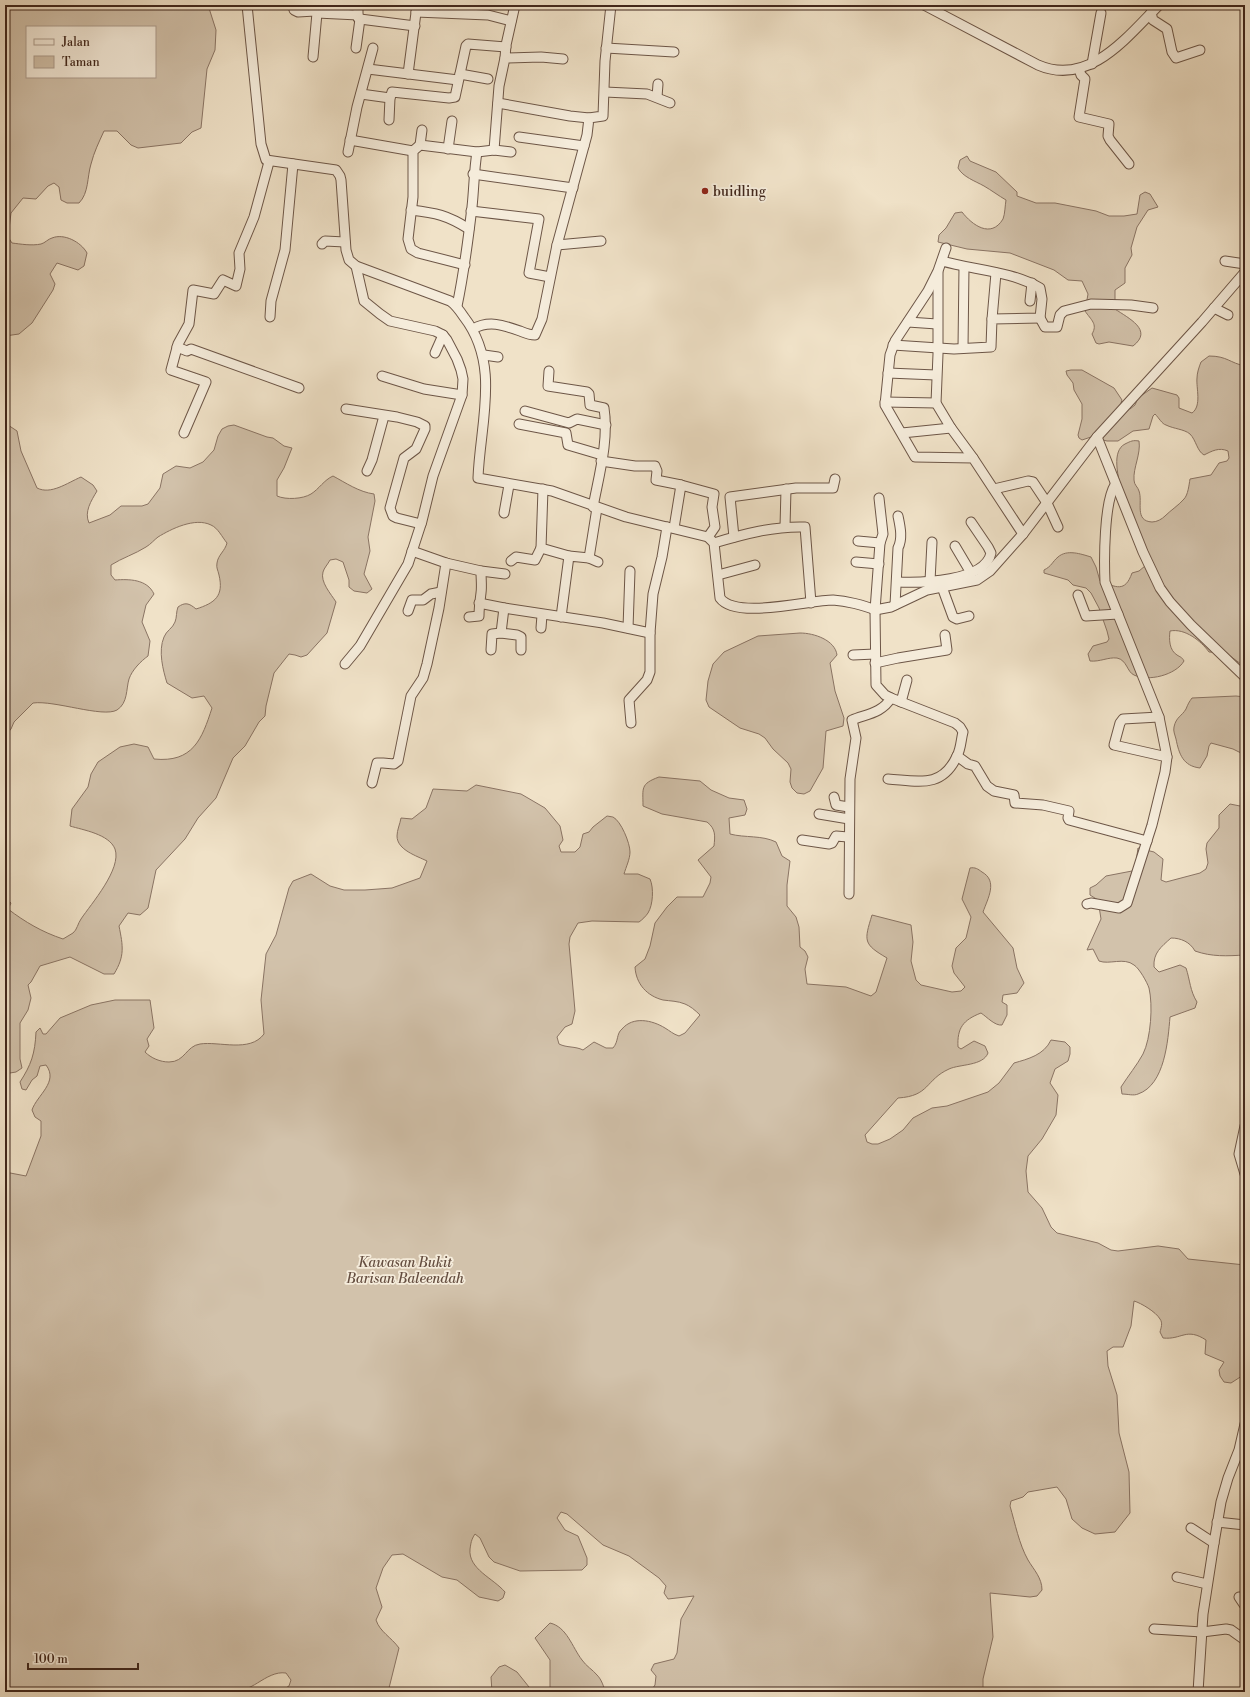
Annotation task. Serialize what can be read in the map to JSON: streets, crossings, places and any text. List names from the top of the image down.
{
  "parks": ["Kawasan Bukit Barisan Baleendah"],
  "places": ["buidling"],
  "legend": ["Jalan", "Taman"],
  "scale_bar": "100 m"
}
